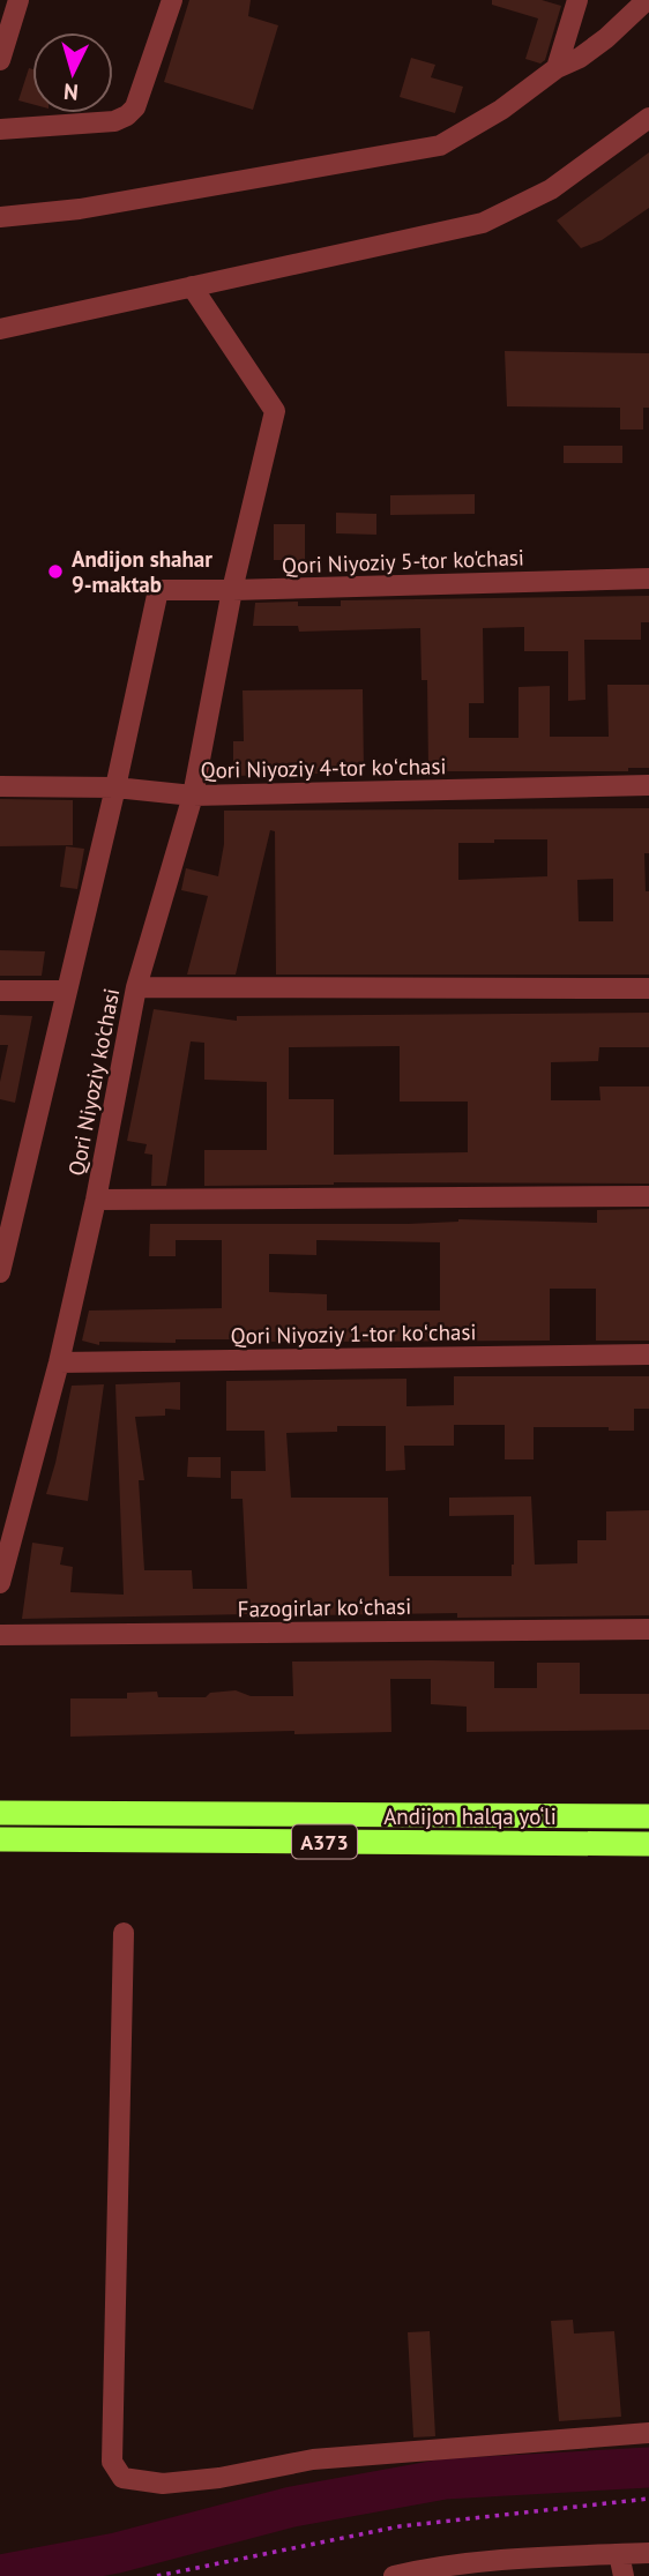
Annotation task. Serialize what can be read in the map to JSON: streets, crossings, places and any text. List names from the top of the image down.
{
  "streets": {
    "highway": ["Andijon halqa yo‘li", "A373"],
    "street": [
      "Qori Niyoziy 5-tor ko'chasi",
      "Qori Niyoziy 4-tor koʻchasi",
      "Qori Niyoziy ko'chasi",
      "Qori Niyoziy 1-tor koʻchasi",
      "Fazogirlar koʻchasi"
    ]
  },
  "crossings": [
    ["Qori Niyoziy 5-tor ko'chasi", "Qori Niyoziy ko'chasi"],
    ["Qori Niyoziy 4-tor koʻchasi", "Qori Niyoziy ko'chasi"],
    ["Qori Niyoziy ko'chasi", "Qori Niyoziy 1-tor koʻchasi"]
  ],
  "places": ["Andijon shahar 9-maktab"],
  "north": "bottom"
}
